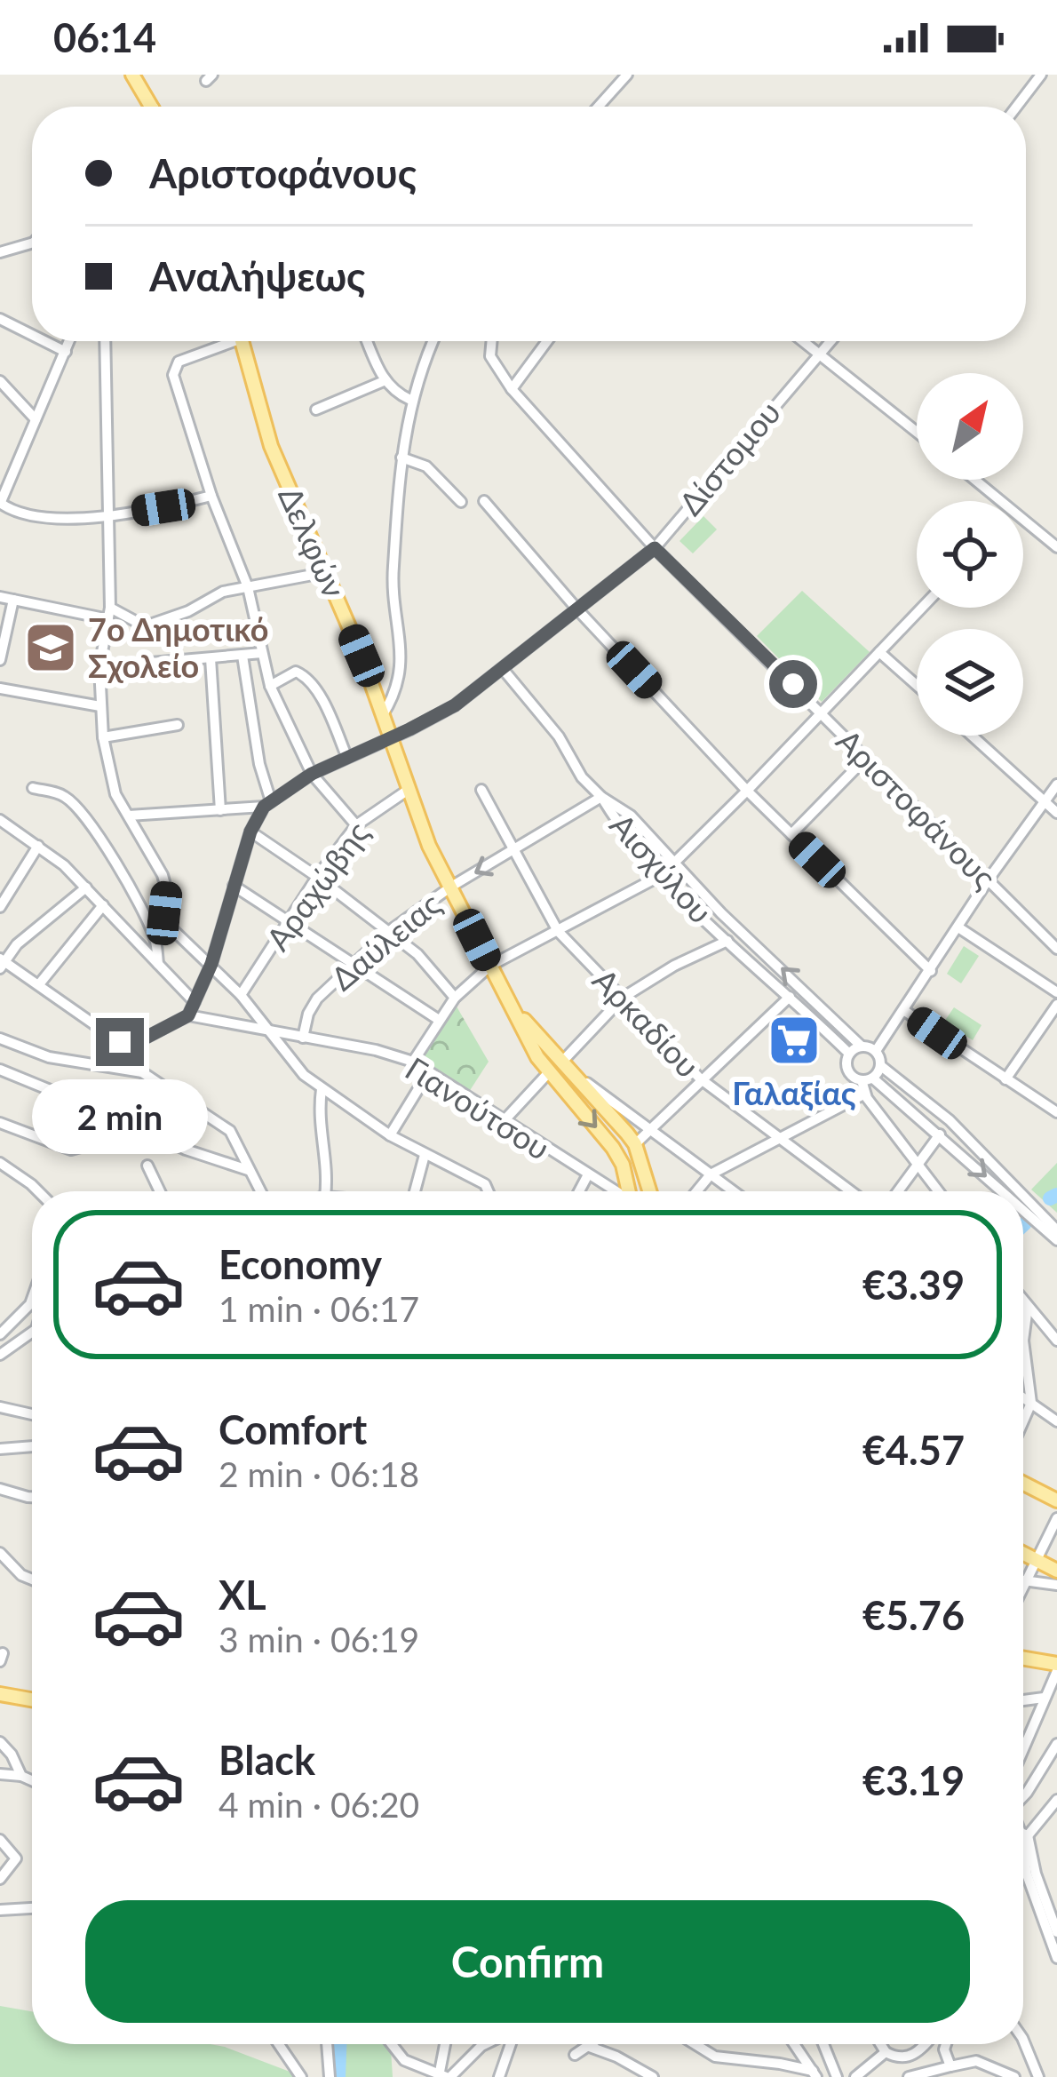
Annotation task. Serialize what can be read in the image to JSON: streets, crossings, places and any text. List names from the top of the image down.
{
  "streets": {
    "main road": ["Δελφών"],
    "street": [
      "Δίστομου",
      "Αριστοφάνους",
      "Αισχύλου",
      "Αραχώβης",
      "Δαύλειας",
      "Αρκαδίου",
      "Γιανούτσου"
    ]
  },
  "crossings": [
    ["Δίστομου", "Δελφών"],
    ["Δίστομου", "Αριστοφάνους"],
    ["Δίστομου", "Γιανούτσου"],
    ["Δελφών", "Αραχώβης"],
    ["Δελφών", "Δαύλειας"],
    ["Αισχύλου", "Δαύλειας"],
    ["Δαύλειας", "Αρκαδίου"],
    ["Δαύλειας", "Γιανούτσου"]
  ],
  "places": {
    "school or university": ["7ο Δημοτικό Σχολείο"],
    "supermarket": ["Γαλαξίας"]
  },
  "north": "top right",
  "page": {
    "status": "06:14",
    "banner": ["Αριστοφάνους", "Αναλήψεως"],
    "bubble": "2 min",
    "list": [
      {
        "name": "Economy",
        "note": "1 min · 06:17",
        "value": "€3.39"
      },
      {
        "name": "Comfort",
        "note": "2 min · 06:18",
        "value": "€4.57"
      },
      {
        "name": "XL",
        "note": "3 min · 06:19",
        "value": "€5.76"
      },
      {
        "name": "Black",
        "note": "4 min · 06:20",
        "value": "€3.19"
      }
    ],
    "buttons": "Confirm"
  }
}
